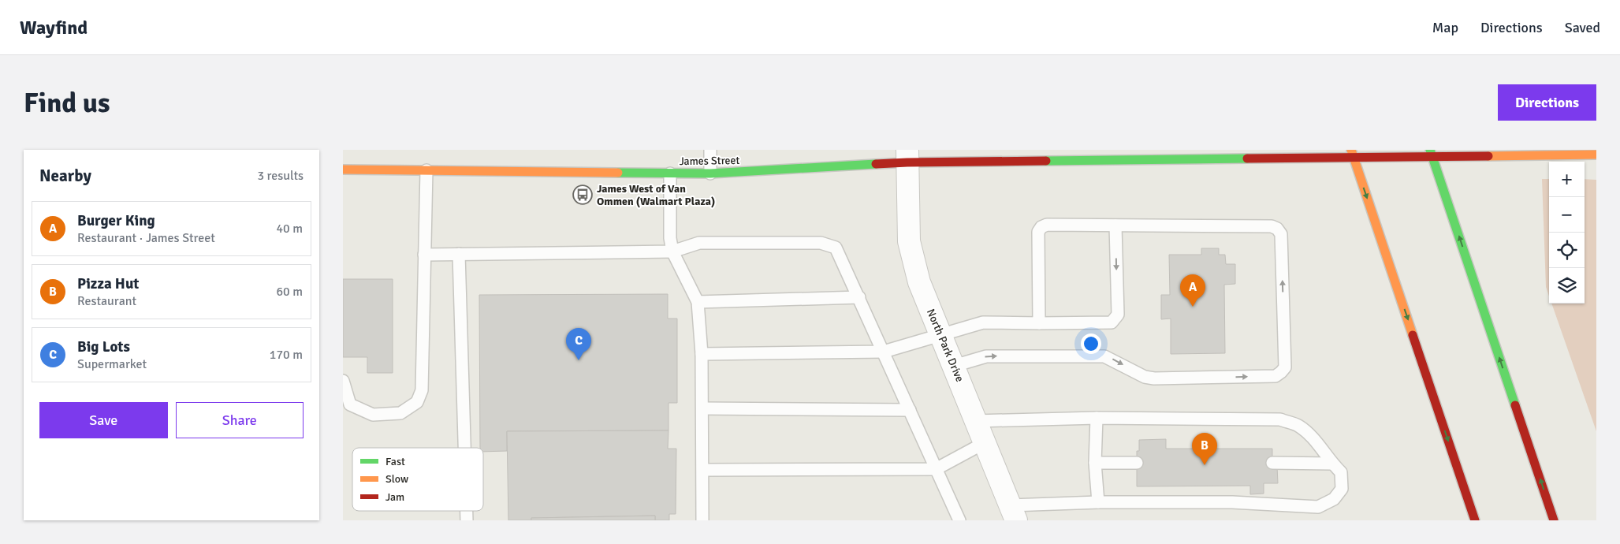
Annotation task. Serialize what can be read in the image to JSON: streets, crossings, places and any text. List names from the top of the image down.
{
  "streets": {
    "main road": ["James Street"],
    "street": ["North Park Drive"]
  },
  "crossings": [
    ["James Street", "North Park Drive"]
  ],
  "places": {
    "bus stop": ["James West of Van Ommen (Walmart Plaza)"]
  },
  "legend": ["Fast", "Slow", "Jam"],
  "page": {
    "header": "Wayfind",
    "nav": ["Map", "Directions", "Saved"],
    "buttons": [
      "Directions",
      ["Save", "Share"]
    ],
    "title": "Find us",
    "heading": ["Nearby", "3 results"],
    "map_buttons": ["+", "−"],
    "list": [
      {
        "mark": "A",
        "name": "Burger King",
        "note": "Restaurant · James Street",
        "value": "40 m"
      },
      {
        "mark": "B",
        "name": "Pizza Hut",
        "note": "Restaurant",
        "value": "60 m"
      },
      {
        "mark": "C",
        "name": "Big Lots",
        "note": "Supermarket",
        "value": "170 m"
      }
    ],
    "pins": ["A", "C", "B"]
  }
}
